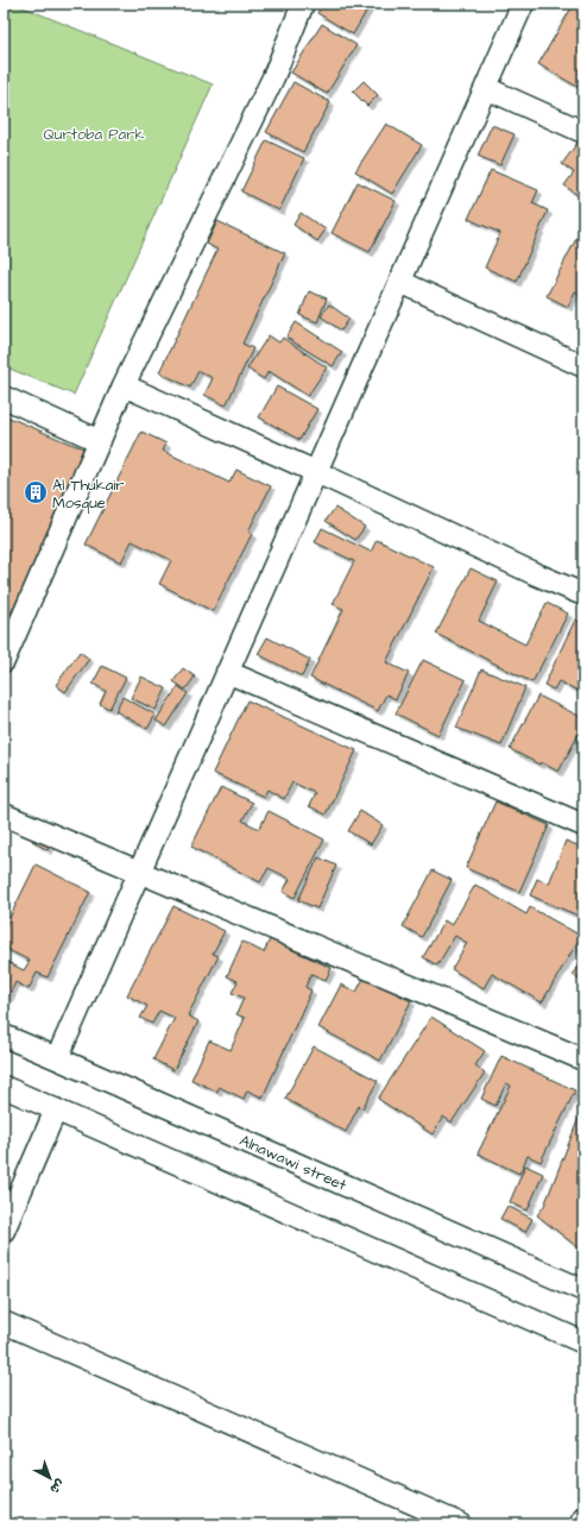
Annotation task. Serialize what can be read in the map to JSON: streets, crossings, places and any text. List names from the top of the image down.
{
  "streets": {
    "street": ["Alnawawi street"]
  },
  "parks": ["Qurtoba Park"],
  "places": {
    "building": ["Al Thukair Mosque"]
  },
  "north": "bottom right"
}
